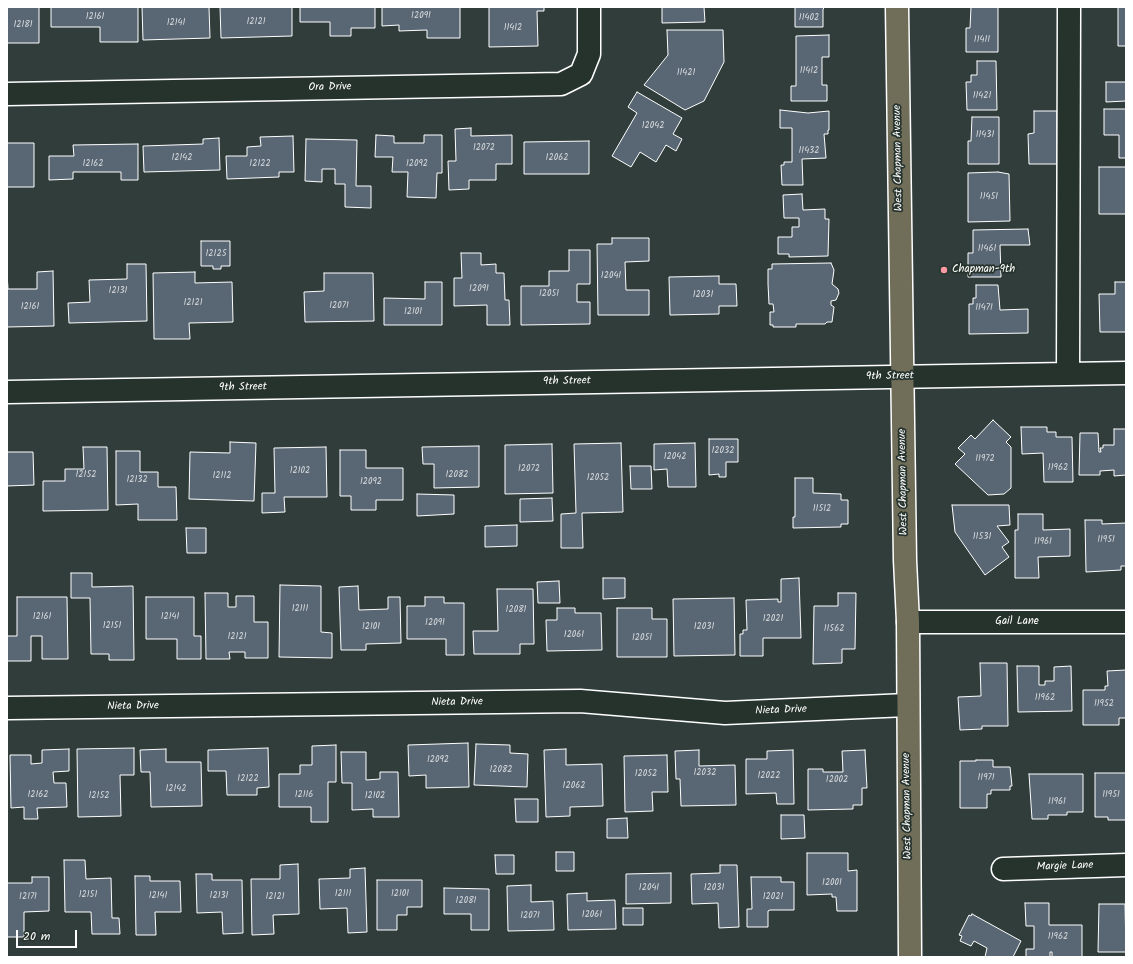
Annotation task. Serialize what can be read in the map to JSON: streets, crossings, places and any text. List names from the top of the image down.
{
  "streets": {
    "main road": ["West Chapman Avenue"],
    "street": [
      "Ora Drive",
      "9th Street",
      "Gail Lane",
      "Nieta Drive",
      "Margie Lane"
    ]
  },
  "crossings": [
    ["West Chapman Avenue", "9th Street"],
    ["West Chapman Avenue", "Gail Lane"],
    ["West Chapman Avenue", "Nieta Drive"]
  ],
  "places": ["Chapman-9th"],
  "house_numbers": [
    "12091",
    "12161",
    "11402",
    "12121",
    "12141",
    "12181",
    "11412",
    "11411",
    "11412",
    "11421",
    "11421",
    "12042",
    "11431",
    "12072",
    "11432",
    "12142",
    "12062",
    "12162",
    "12122",
    "12092",
    "11451",
    "11461",
    "12125",
    "12041",
    "12091",
    "12131",
    "12051",
    "12031",
    "12121",
    "12071",
    "12161",
    "11471",
    "12101",
    "12032",
    "12042",
    "11972",
    "11962",
    "12072",
    "12102",
    "12152",
    "12082",
    "12112",
    "12052",
    "12132",
    "12092",
    "11512",
    "11531",
    "11951",
    "11961",
    "12111",
    "12081",
    "12161",
    "12141",
    "12021",
    "12091",
    "12151",
    "12101",
    "12031",
    "11562",
    "12061",
    "12121",
    "12051",
    "11962",
    "11952",
    "12092",
    "12082",
    "12032",
    "12052",
    "12022",
    "11971",
    "12122",
    "12002",
    "12062",
    "12142",
    "12162",
    "12116",
    "11951",
    "12152",
    "12102",
    "11961",
    "12001",
    "12041",
    "12031",
    "12111",
    "12101",
    "12151",
    "12141",
    "12131",
    "12171",
    "12121",
    "12021",
    "12081",
    "12061",
    "12071",
    "11962"
  ],
  "scale_bar": "20 m"
}
